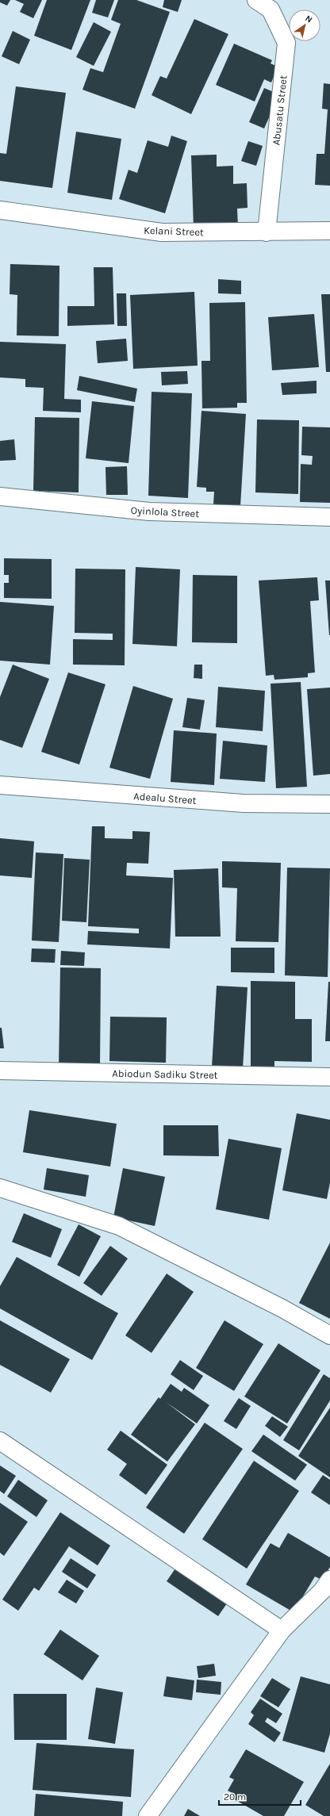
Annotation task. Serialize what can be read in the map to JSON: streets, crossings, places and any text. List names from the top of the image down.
{
  "streets": {
    "street": [
      "Abusatu Street",
      "Kelani Street",
      "Oyinlola Street",
      "Adealu Street",
      "Abiodun Sadiku Street"
    ]
  },
  "crossings": [
    ["Abusatu Street", "Kelani Street"]
  ],
  "scale_bar": "20 m",
  "north": "top right"
}
